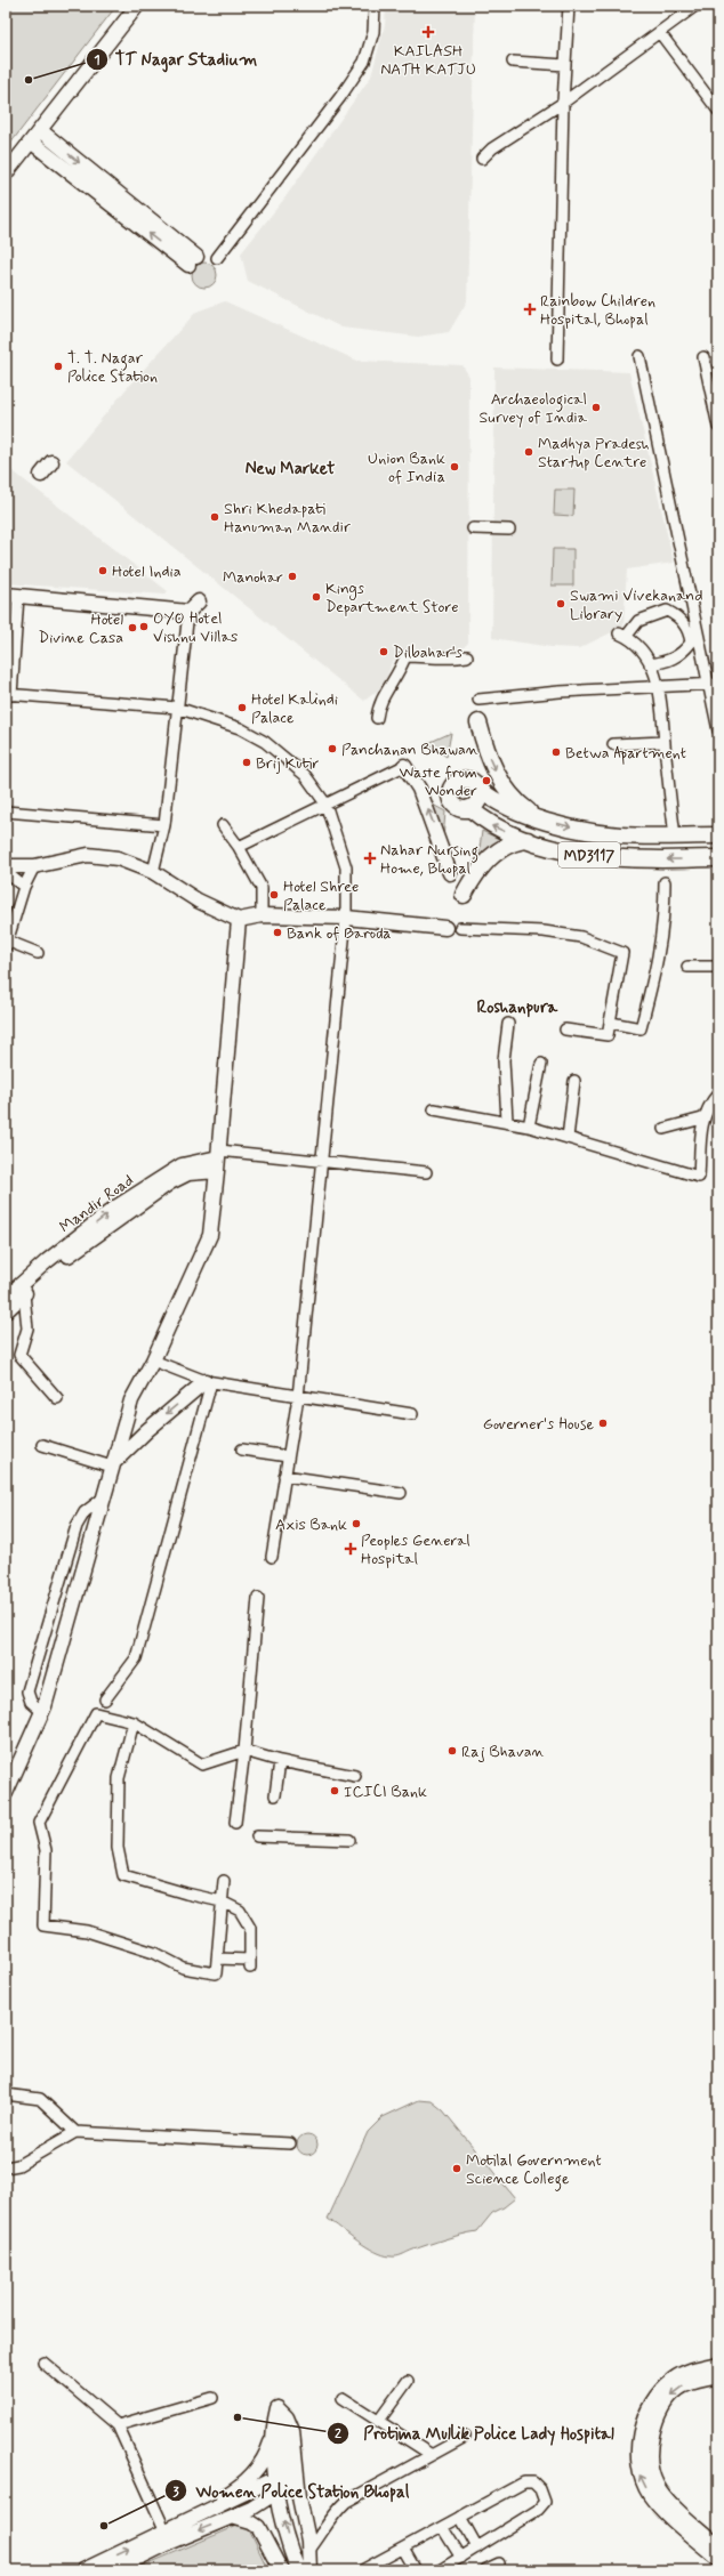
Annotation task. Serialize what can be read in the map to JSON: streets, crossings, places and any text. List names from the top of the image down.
{
  "streets": {
    "main road": ["MD3117"],
    "street": ["Mandir Road"]
  },
  "districts": ["New Market", "Roshanpura"],
  "places": {
    "health": [
      "KAILASH NATH KATJU",
      "Rainbow Children Hospital, Bhopal",
      "Nahar Nursing Home, Bhopal",
      "Peoples General Hospital"
    ],
    "other": [
      "TT Nagar Stadium",
      "T. T. Nagar Police Station",
      "Archaeological Survey of India",
      "Madhya Pradesh Startup Centre",
      "Union Bank of India",
      "Shri Khedapati Hanuman Mandir",
      "Hotel India",
      "Manohar",
      "Kings Department Store",
      "Swami Vivekanand Library",
      "OYO Hotel Vishnu Villas",
      "Hotel Divine Casa",
      "Dilbahar's",
      "Hotel Kalindi Palace",
      "Panchanan Bhawan",
      "Betwa Apartment",
      "Brij Kutir",
      "Waste from Wonder",
      "Hotel Shree Palace",
      "Bank of Baroda",
      "Governer's House",
      "Axis Bank",
      "Raj Bhavan",
      "ICICI Bank",
      "Motilal Government Science College",
      "Protima Mullik Police Lady Hospital",
      "Women Police Station Bhopal"
    ]
  }
}
